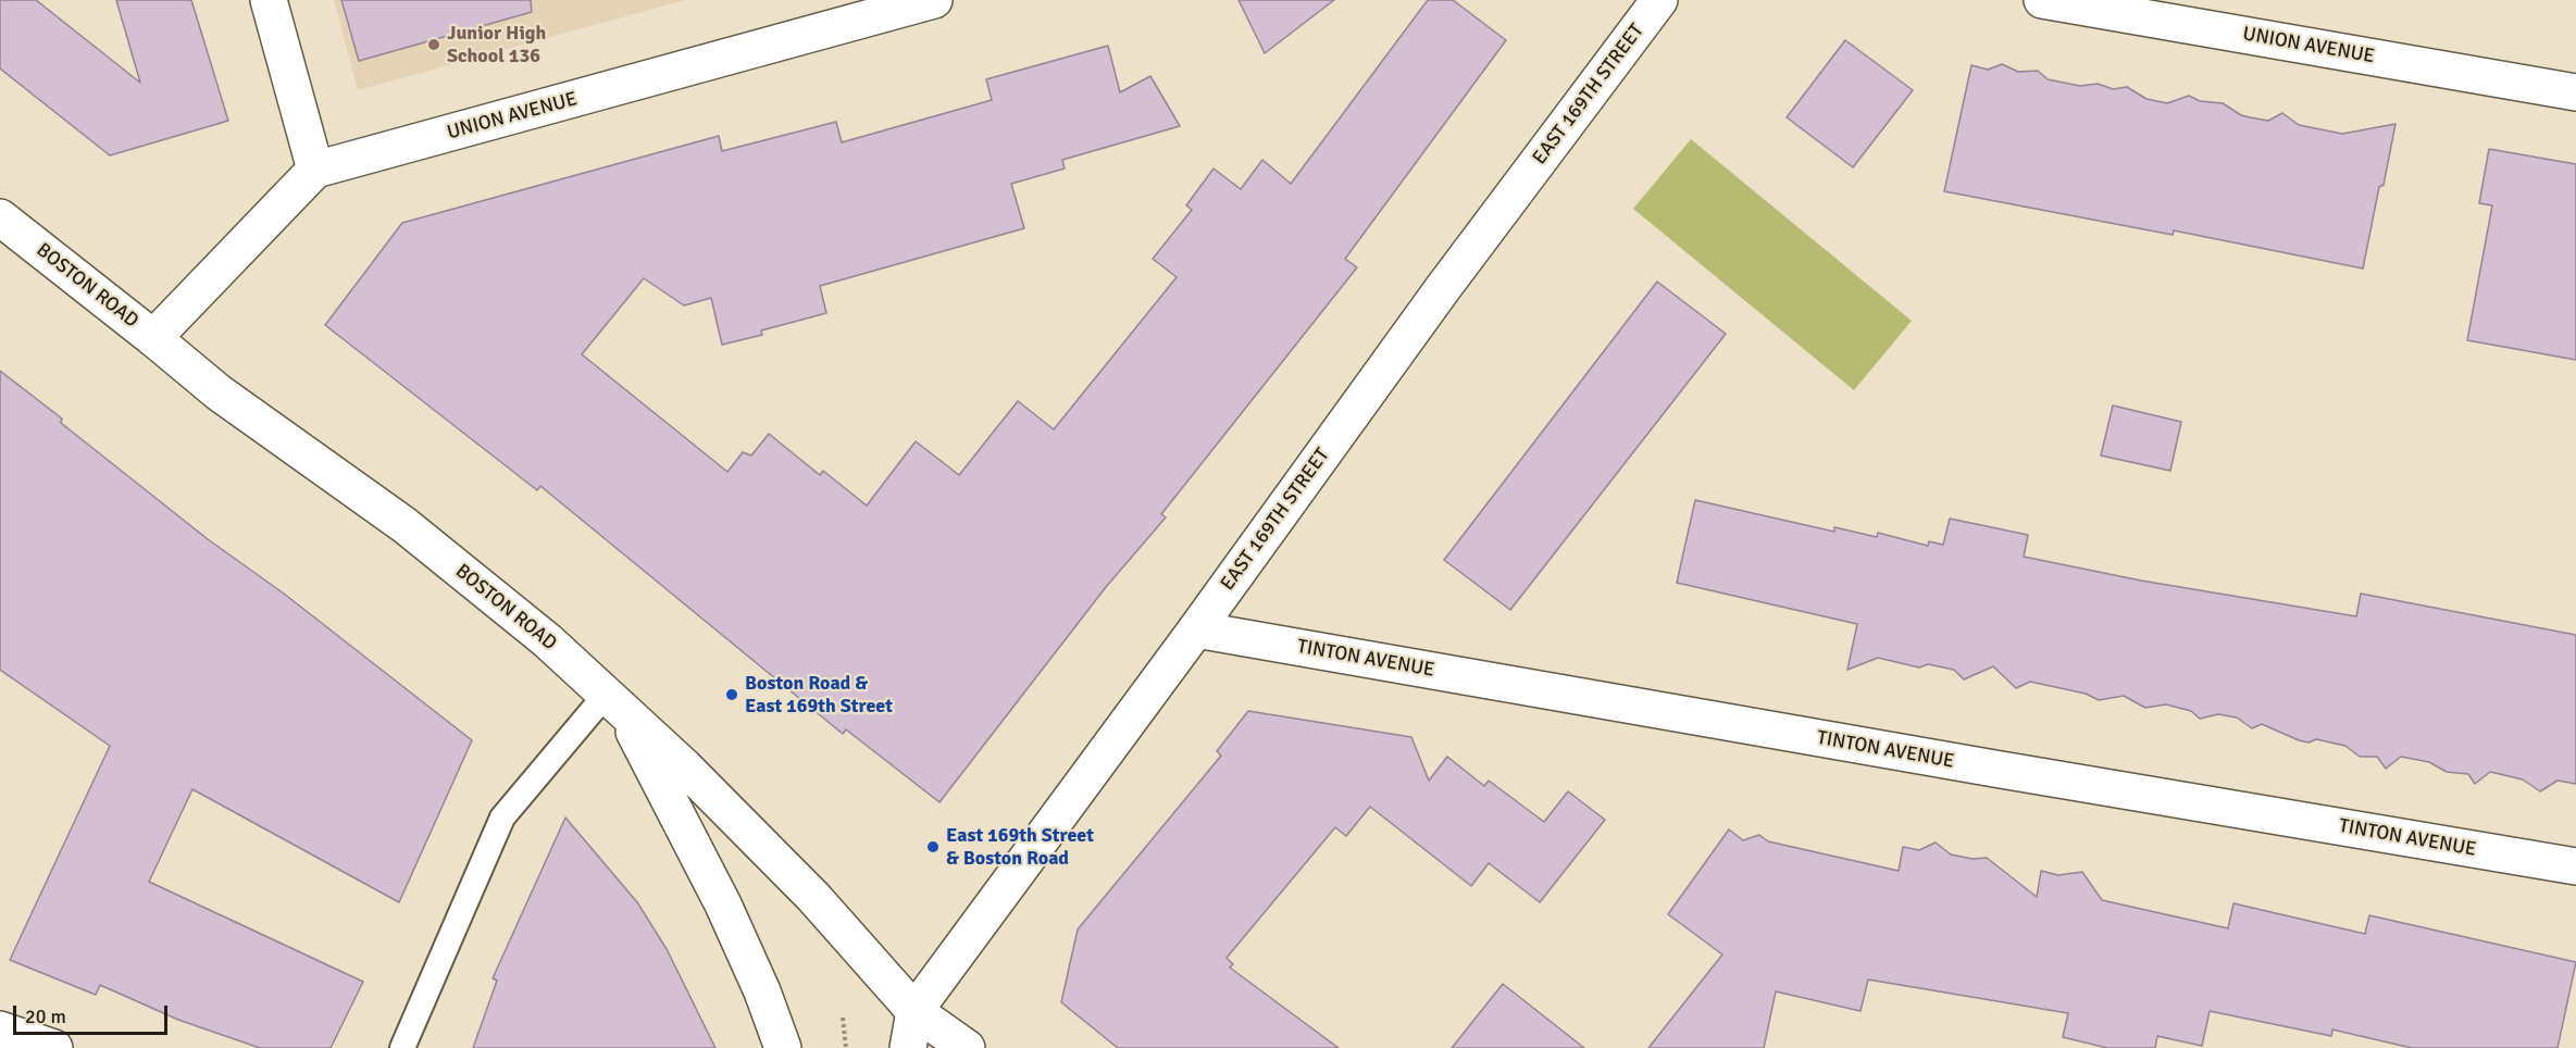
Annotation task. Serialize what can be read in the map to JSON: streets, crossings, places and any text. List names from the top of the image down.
{
  "streets": {
    "street": [
      "UNION AVENUE",
      "EAST 169TH STREET",
      "BOSTON ROAD",
      "TINTON AVENUE"
    ]
  },
  "crossings": [
    ["EAST 169TH STREET", "BOSTON ROAD"],
    ["EAST 169TH STREET", "TINTON AVENUE"]
  ],
  "places": ["Junior High School 136", "Boston Road & East 169th Street", "East 169th Street & Boston Road"],
  "scale_bar": "20 m"
}
